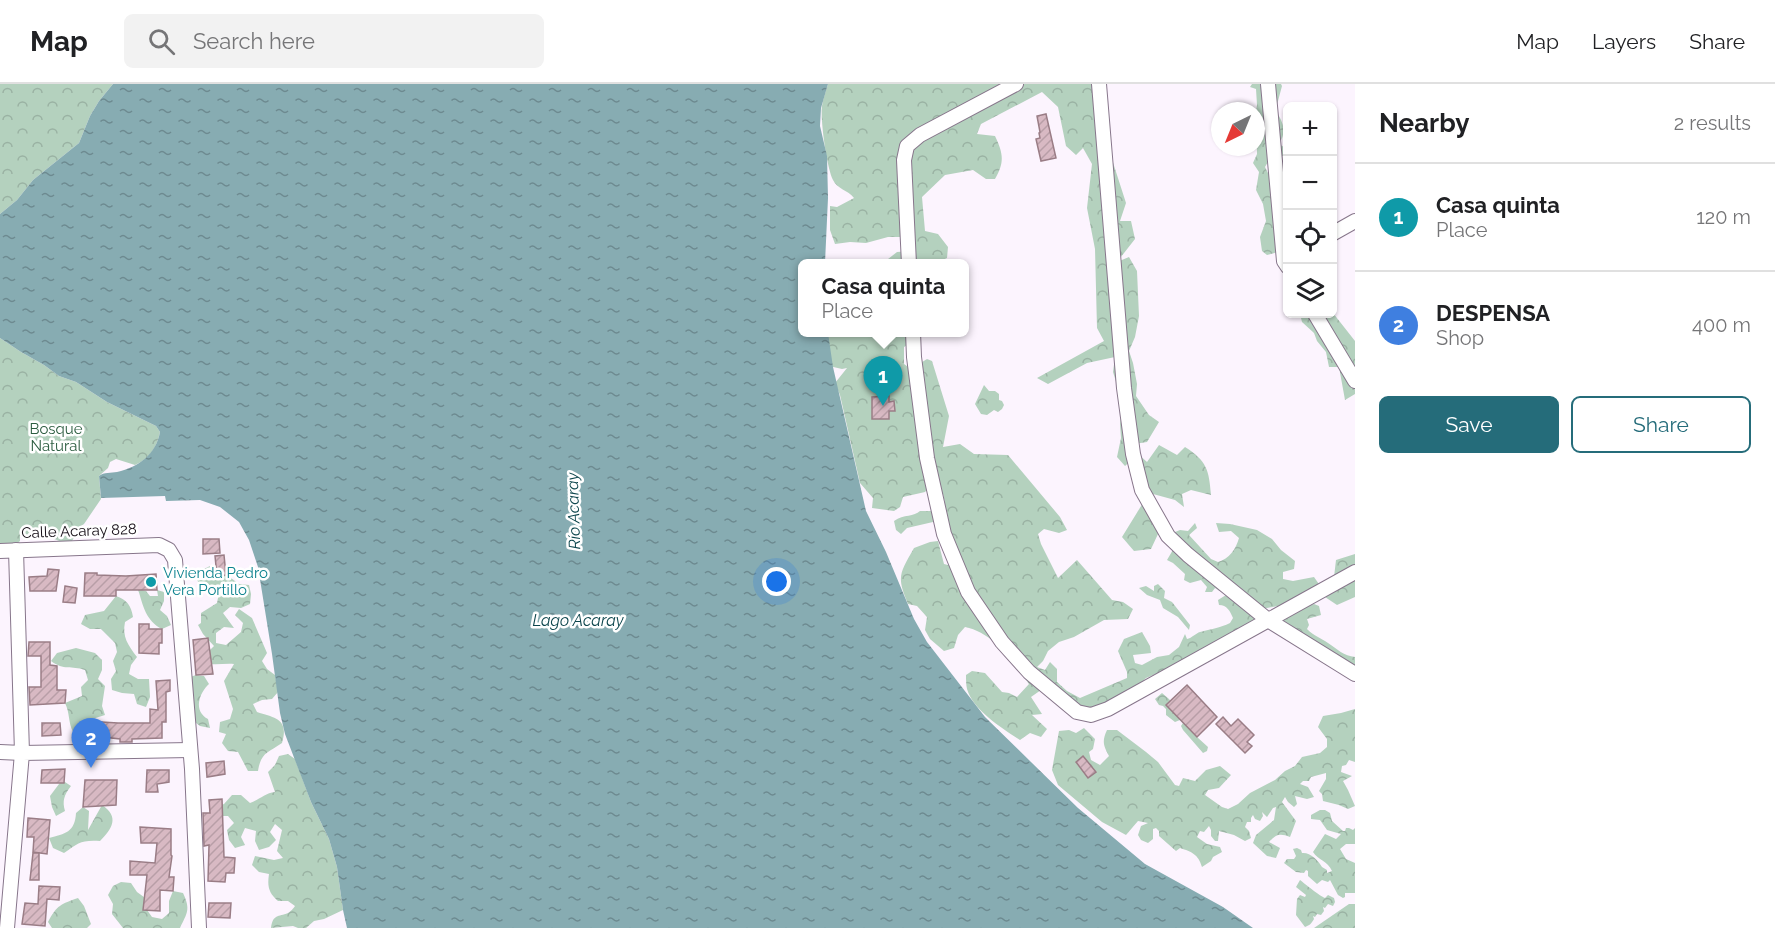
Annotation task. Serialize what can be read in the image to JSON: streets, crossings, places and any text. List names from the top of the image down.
{
  "streets": {
    "street": ["Calle Acaray 828"]
  },
  "water": ["Río Acaray", "Lago Acaray"],
  "parks": ["Bosque Natural"],
  "places": ["Vivienda Pedro Vera Portillo"],
  "north": "bottom left",
  "page": {
    "header": "Map",
    "search": "Search here",
    "nav": ["Map", "Layers", "Share"],
    "heading": ["Nearby", "2 results"],
    "map_buttons": ["+", "−"],
    "list": [
      {
        "mark": "1",
        "name": "Casa quinta",
        "note": "Place",
        "value": "120 m"
      },
      {
        "mark": "2",
        "name": "DESPENSA",
        "note": "Shop",
        "value": "400 m"
      }
    ],
    "popup": ["Casa quinta", "Place"],
    "pins": ["1", "2"],
    "buttons": ["Save", "Share"]
  }
}
